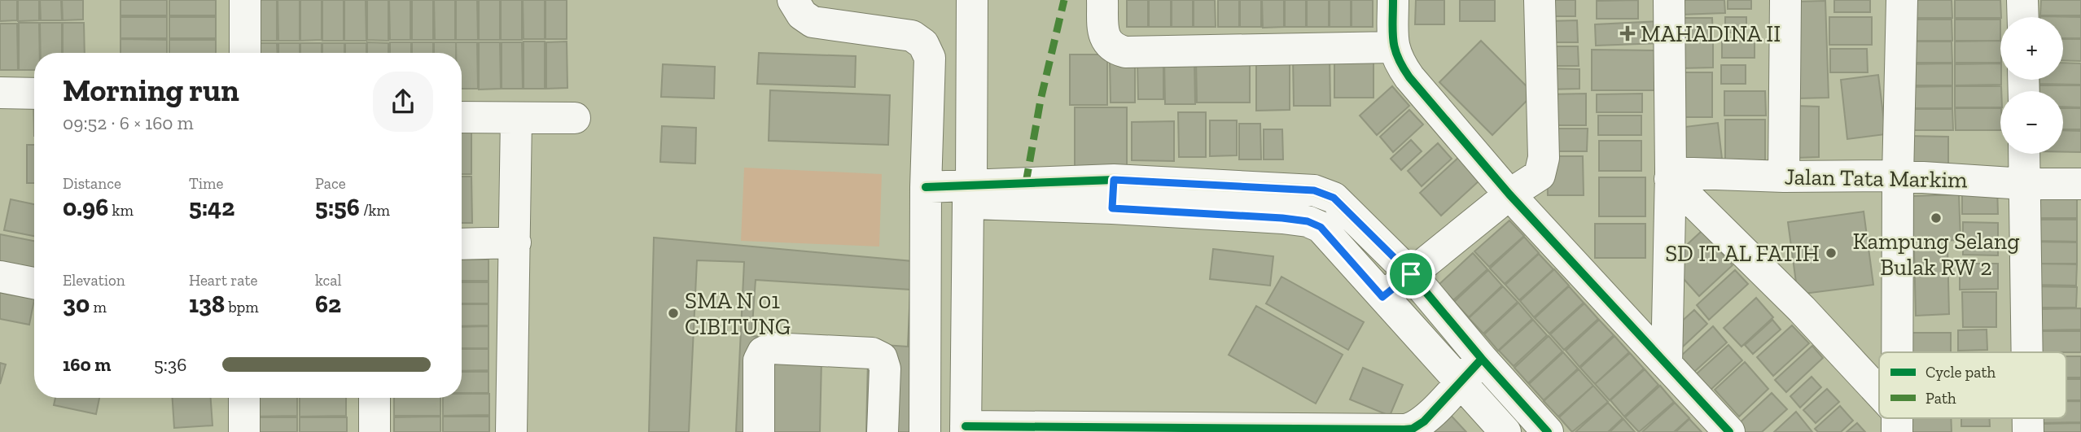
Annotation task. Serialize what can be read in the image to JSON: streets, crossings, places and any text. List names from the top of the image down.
{
  "streets": {
    "street": ["Jalan Tata Markim"]
  },
  "places": {
    "health": ["MAHADINA II"],
    "other": ["Kampung Selang Bulak RW 2", "SD IT AL FATIH", "SMA N 01 CIBITUNG"]
  },
  "legend": ["Cycle path", "Path"],
  "page": {
    "map_buttons": ["+", "−"],
    "heading": ["Morning run", "09:52 · 6 × 160 m"],
    "stats": [
      ["Distance", "0.96 km"],
      ["Time", "5:42"],
      ["Pace", "5:56 /km"],
      ["Elevation", "30 m"],
      ["Heart rate", "138 bpm"],
      ["kcal", "62"]
    ],
    "list": [
      {
        "name": "160 m",
        "note": "5:36"
      }
    ]
  }
}
